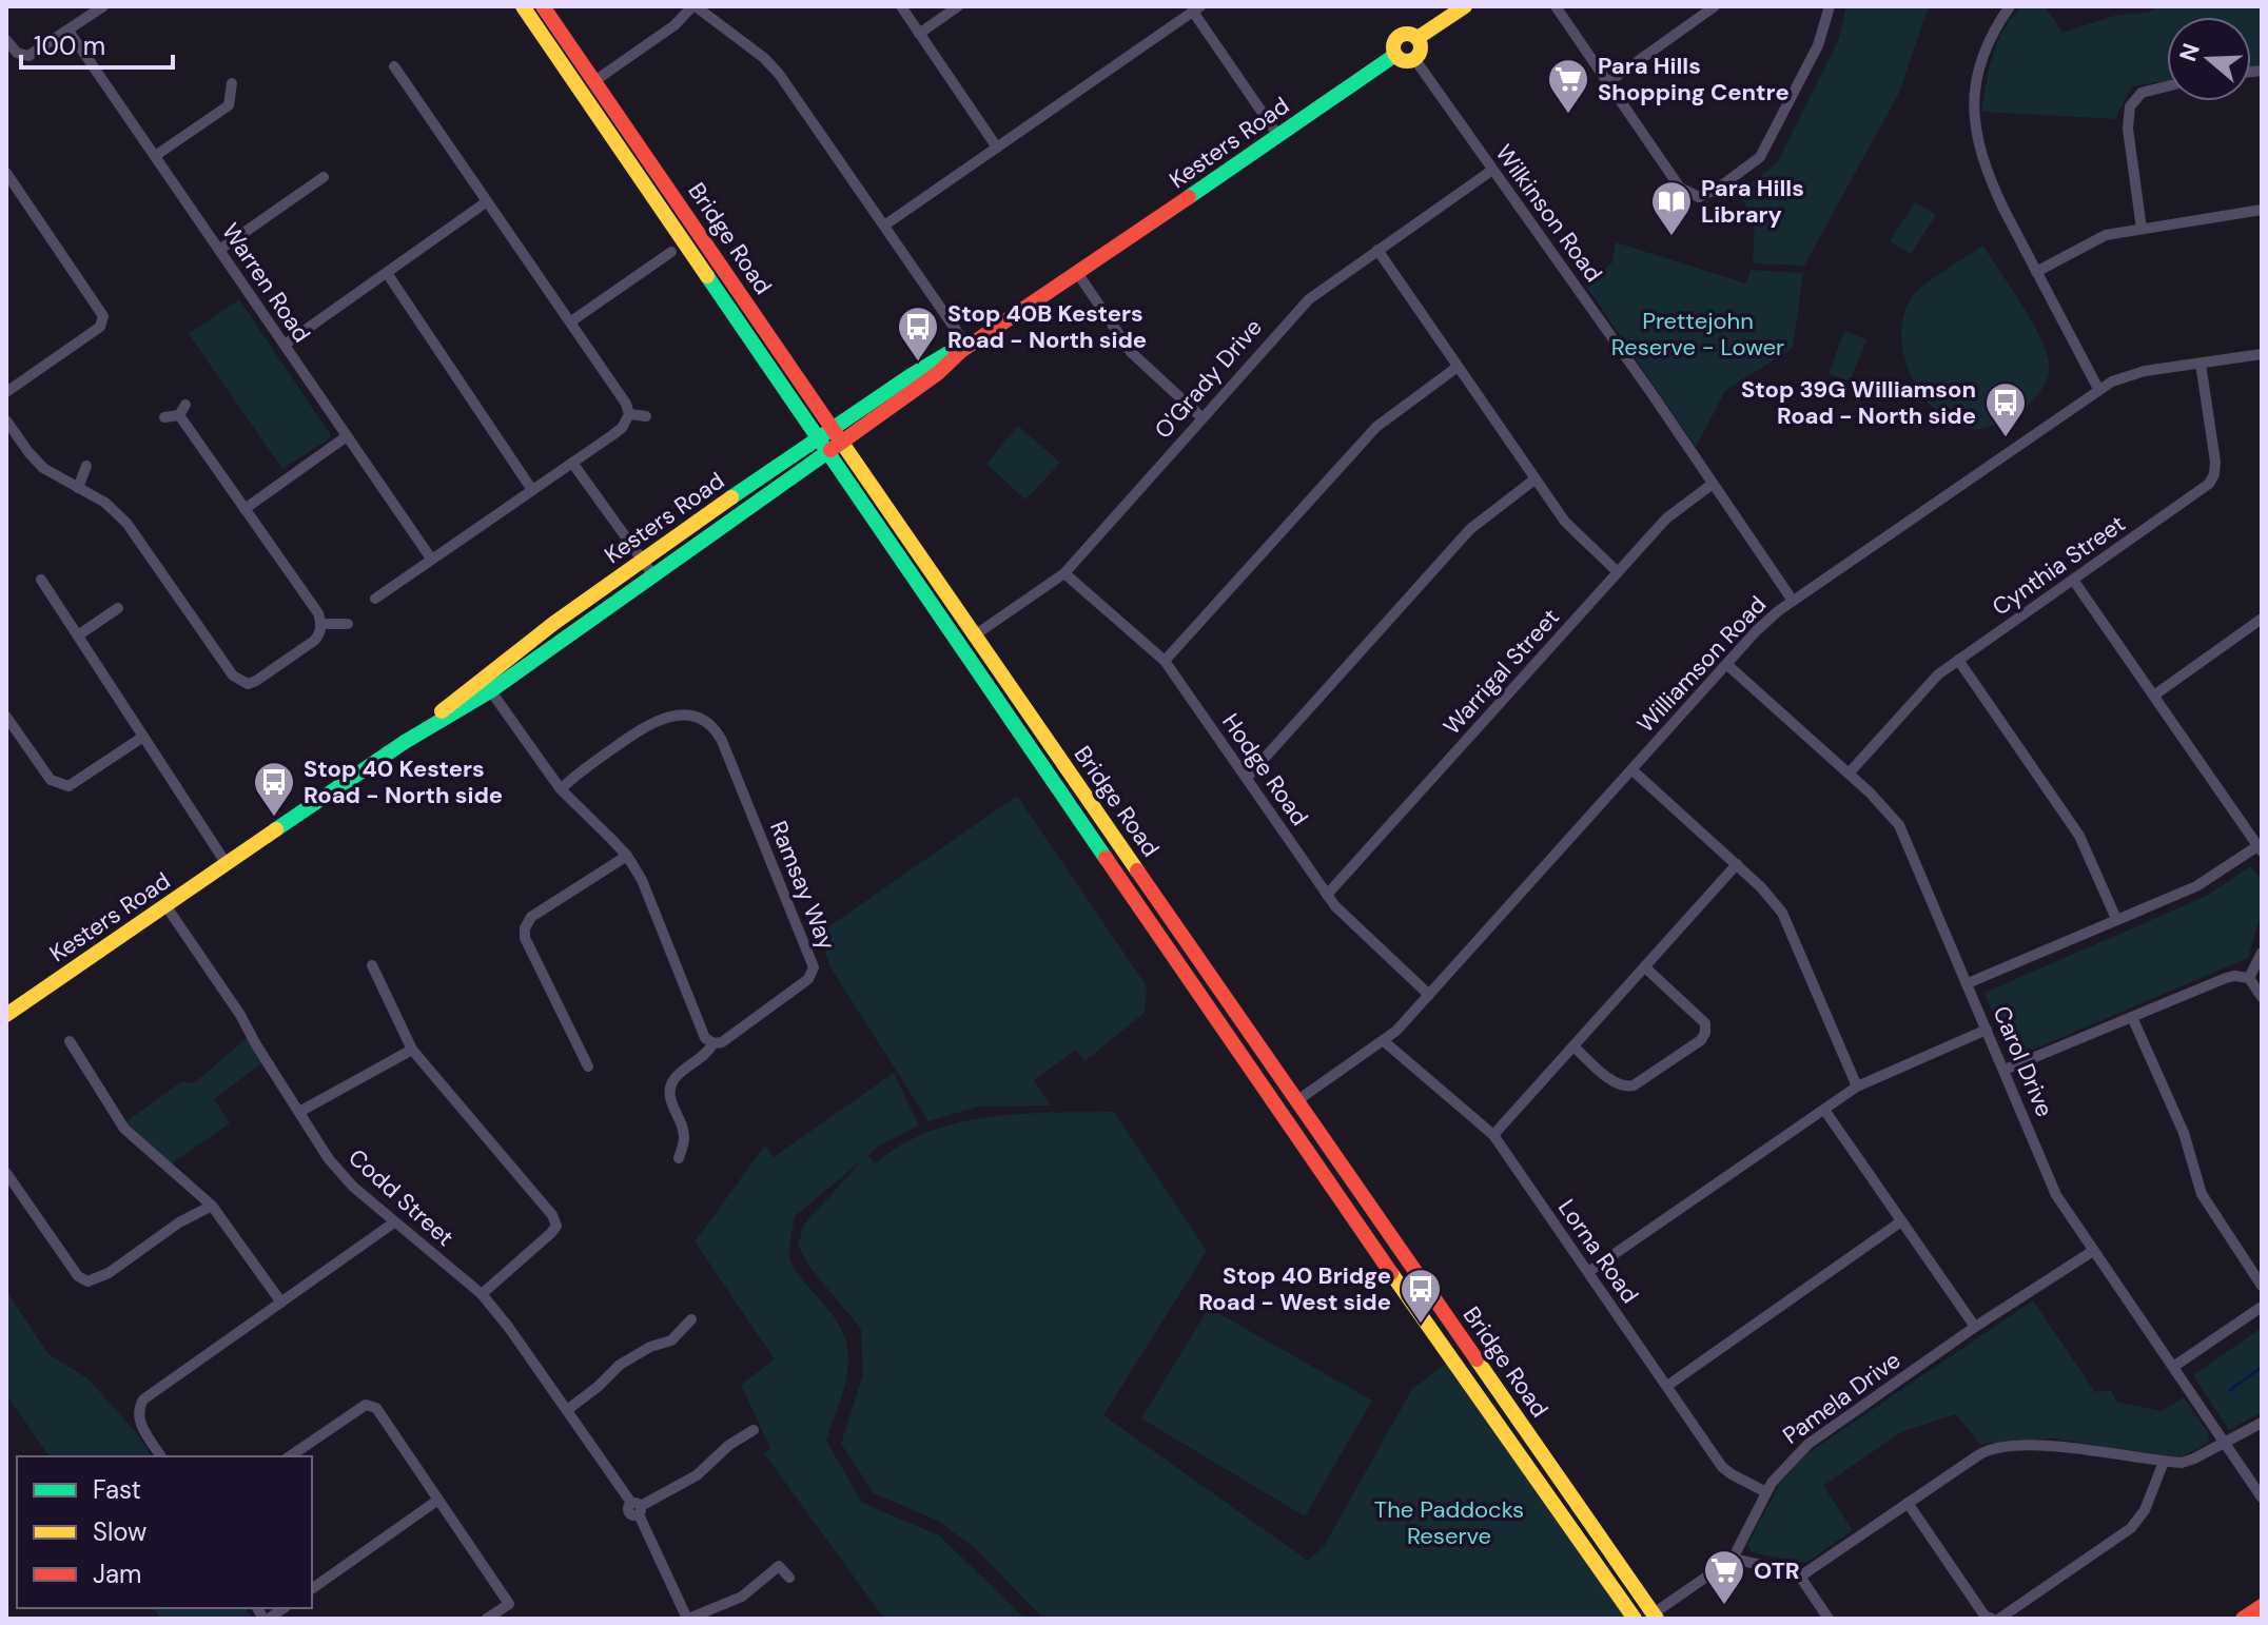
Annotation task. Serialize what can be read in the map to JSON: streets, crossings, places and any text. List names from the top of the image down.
{
  "streets": {
    "main road": ["Kesters Road", "Bridge Road"],
    "street": [
      "Wilkinson Road",
      "Warren Road",
      "O'Grady Drive",
      "Cynthia Street",
      "Williamson Road",
      "Warrigal Street",
      "Hodge Road",
      "Ramsay Way",
      "Carol Drive",
      "Codd Street",
      "Lorna Road",
      "Pamela Drive"
    ]
  },
  "crossings": [
    ["Kesters Road", "Wilkinson Road"],
    ["Kesters Road", "Bridge Road"],
    ["Kesters Road", "Codd Street"],
    ["Wilkinson Road", "O'Grady Drive"],
    ["Wilkinson Road", "Williamson Road"],
    ["Wilkinson Road", "Warrigal Street"],
    ["Bridge Road", "O'Grady Drive"],
    ["Bridge Road", "Williamson Road"],
    ["Bridge Road", "Pamela Drive"],
    ["O'Grady Drive", "Hodge Road"],
    ["Cynthia Street", "Williamson Road"],
    ["Cynthia Street", "Carol Drive"],
    ["Williamson Road", "Hodge Road"],
    ["Williamson Road", "Carol Drive"],
    ["Williamson Road", "Lorna Road"],
    ["Warrigal Street", "Hodge Road"],
    ["Carol Drive", "Pamela Drive"],
    ["Lorna Road", "Pamela Drive"]
  ],
  "parks": ["Prettejohn Reserve - Lower", "The Paddocks Reserve"],
  "places": {
    "supermarket": ["Para Hills Shopping Centre", "OTR"],
    "library": ["Para Hills Library"],
    "bus stop": [
      "Stop 40B Kesters Road - North side",
      "Stop 39G Williamson Road - North side",
      "Stop 40 Kesters Road - North side",
      "Stop 40 Bridge Road - West side"
    ]
  },
  "legend": ["Fast", "Slow", "Jam"],
  "scale_bar": "100 m",
  "north": "left"
}
